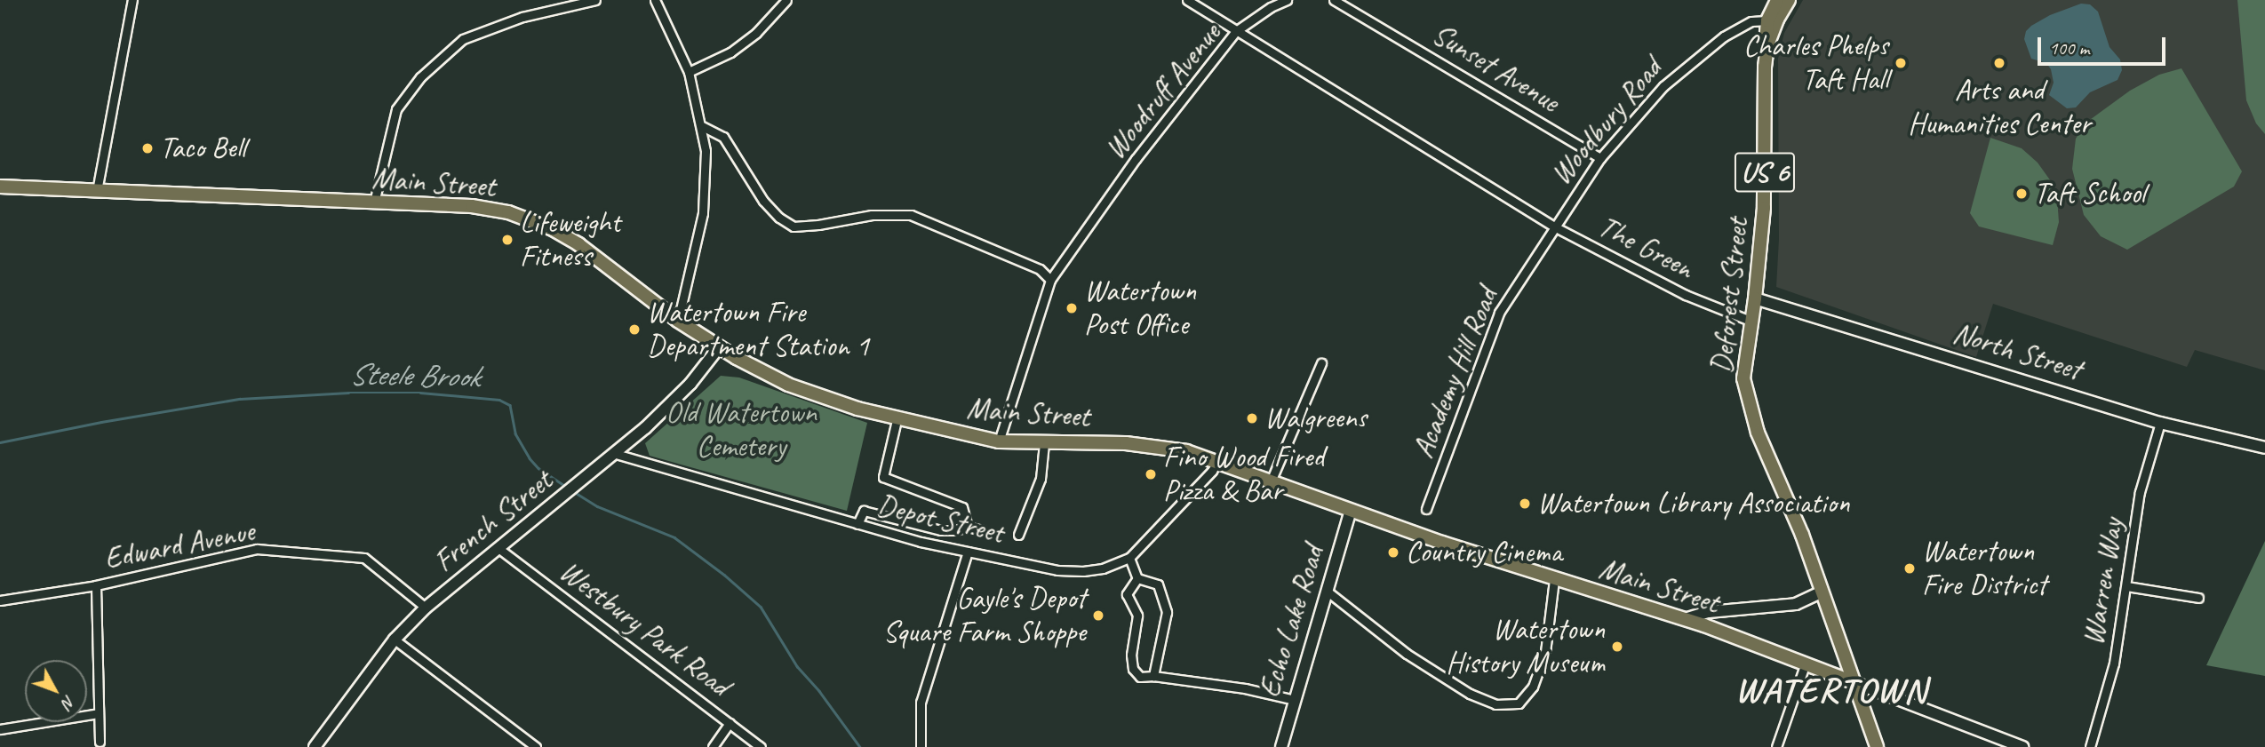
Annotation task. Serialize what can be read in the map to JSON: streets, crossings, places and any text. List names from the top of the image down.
{
  "streets": {
    "main road": ["US 6", "Main Street", "Deforest Street"],
    "street": [
      "Sunset Avenue",
      "Woodruff Avenue",
      "Woodbury Road",
      "The Green",
      "North Street",
      "Academy Hill Road",
      "Depot Street",
      "French Street",
      "Edward Avenue",
      "Warren Way",
      "Echo Lake Road",
      "Westbury Park Road"
    ]
  },
  "crossings": [
    ["Sunset Avenue", "Woodbury Road"],
    ["Woodruff Avenue", "Woodbury Road"],
    ["Woodruff Avenue", "Main Street"],
    ["Woodruff Avenue", "The Green"],
    ["Woodruff Avenue", "Academy Hill Road"],
    ["Woodbury Road", "US 6"],
    ["Woodbury Road", "The Green"],
    ["Woodbury Road", "Academy Hill Road"],
    ["US 6", "Main Street"],
    ["US 6", "Deforest Street"],
    ["Main Street", "Deforest Street"],
    ["Main Street", "Depot Street"],
    ["Main Street", "French Street"],
    ["Main Street", "Echo Lake Road"],
    ["The Green", "Deforest Street"],
    ["The Green", "Academy Hill Road"],
    ["Deforest Street", "North Street"],
    ["North Street", "Warren Way"],
    ["Depot Street", "French Street"],
    ["French Street", "Edward Avenue"],
    ["French Street", "Westbury Park Road"]
  ],
  "districts": ["WATERTOWN"],
  "water": ["Steele Brook"],
  "parks": ["Old Watertown Cemetery"],
  "places": [
    "Charles Phelps Taft Hall",
    "Arts and Humanities Center",
    "Taco Bell",
    "Taft School",
    "Lifeweight Fitness",
    "Watertown Post Office",
    "Watertown Fire Department Station 1",
    "Walgreens",
    "Fino Wood Fired Pizza & Bar",
    "Watertown Library Association",
    "Country Cinema",
    "Watertown Fire District",
    "Gayle's Depot Square Farm Shoppe",
    "Watertown History Museum"
  ],
  "scale_bar": "100 m",
  "north": "bottom right"
}
